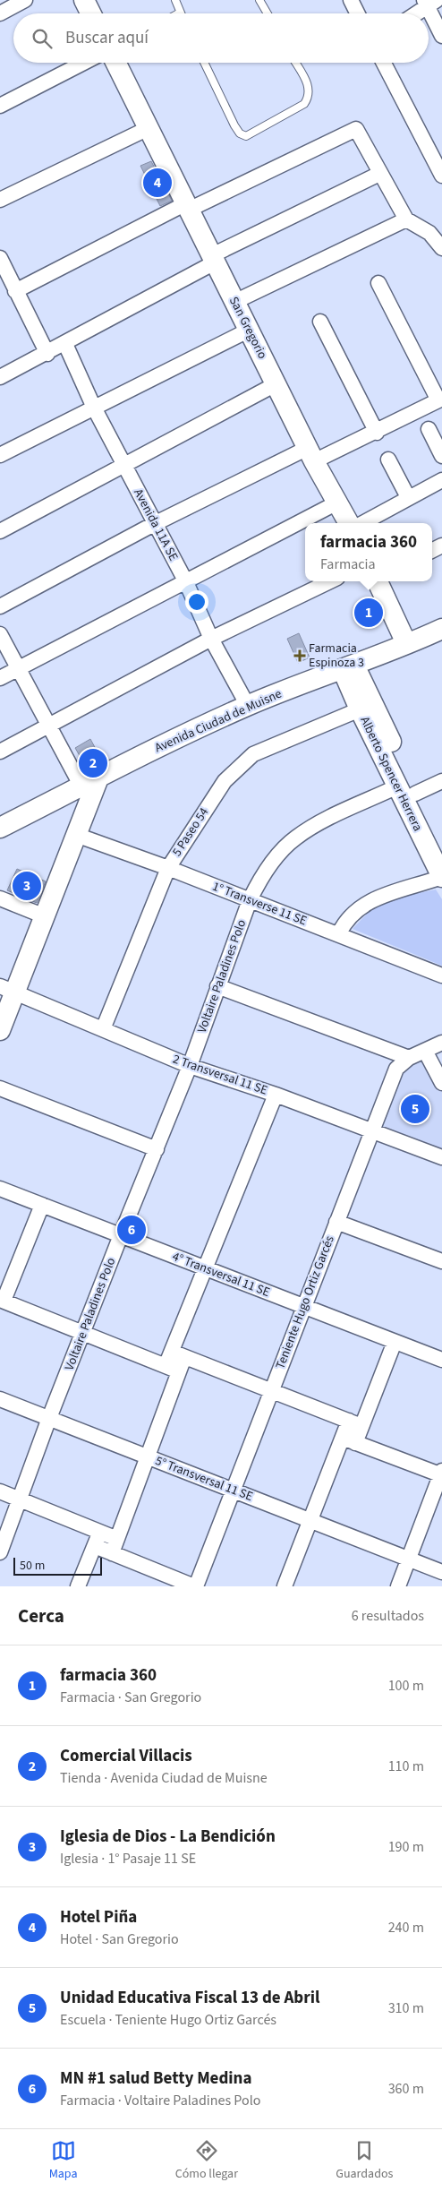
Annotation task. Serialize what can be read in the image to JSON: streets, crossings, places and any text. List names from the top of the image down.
{
  "streets": {
    "street": [
      "San Gregorio",
      "Avenida 11A SE",
      "Avenida Ciudad de Muisne",
      "Alberto Spencer Herrera",
      "5 Paseo 54",
      "1° Transverse 11 SE",
      "Voltaire Paladines Polo",
      "2 Transversal 11 SE",
      "4° Transversal 11 SE",
      "Teniente Hugo Ortiz Garcés",
      "5° Transversal 11 SE"
    ]
  },
  "crossings": [
    ["Avenida 11A SE", "Avenida Ciudad de Muisne"],
    ["Avenida Ciudad de Muisne", "Alberto Spencer Herrera"],
    ["Alberto Spencer Herrera", "5 Paseo 54"],
    ["Alberto Spencer Herrera", "Voltaire Paladines Polo"],
    ["5 Paseo 54", "1° Transverse 11 SE"],
    ["5 Paseo 54", "2 Transversal 11 SE"],
    ["1° Transverse 11 SE", "Voltaire Paladines Polo"],
    ["Voltaire Paladines Polo", "2 Transversal 11 SE"],
    ["Voltaire Paladines Polo", "4° Transversal 11 SE"],
    ["Voltaire Paladines Polo", "5° Transversal 11 SE"],
    ["2 Transversal 11 SE", "Teniente Hugo Ortiz Garcés"],
    ["4° Transversal 11 SE", "Teniente Hugo Ortiz Garcés"],
    ["Teniente Hugo Ortiz Garcés", "5° Transversal 11 SE"]
  ],
  "places": {
    "health": ["Farmacia Espinoza 3"]
  },
  "scale_bar": "50 m",
  "page": {
    "search": "Buscar aquí",
    "pins": [
      "4",
      "1",
      "2",
      "3",
      "5",
      "6"
    ],
    "popup": ["farmacia 360", "Farmacia"],
    "scale": "50 m",
    "heading": ["Cerca", "6 resultados"],
    "list": [
      {
        "mark": "1",
        "name": "farmacia 360",
        "note": "Farmacia · San Gregorio",
        "value": "100 m"
      },
      {
        "mark": "2",
        "name": "Comercial Villacis",
        "note": "Tienda · Avenida Ciudad de Muisne",
        "value": "110 m"
      },
      {
        "mark": "3",
        "name": "Iglesia de Dios - La Bendición",
        "note": "Iglesia · 1° Pasaje 11 SE",
        "value": "190 m"
      },
      {
        "mark": "4",
        "name": "Hotel Piña",
        "note": "Hotel · San Gregorio",
        "value": "240 m"
      },
      {
        "mark": "5",
        "name": "Unidad Educativa Fiscal 13 de Abril",
        "note": "Escuela · Teniente Hugo Ortiz Garcés",
        "value": "310 m"
      },
      {
        "mark": "6",
        "name": "MN #1 salud Betty Medina",
        "note": "Farmacia · Voltaire Paladines Polo",
        "value": "360 m"
      }
    ],
    "nav": ["Mapa", "Cómo llegar", "Guardados"]
  }
}
